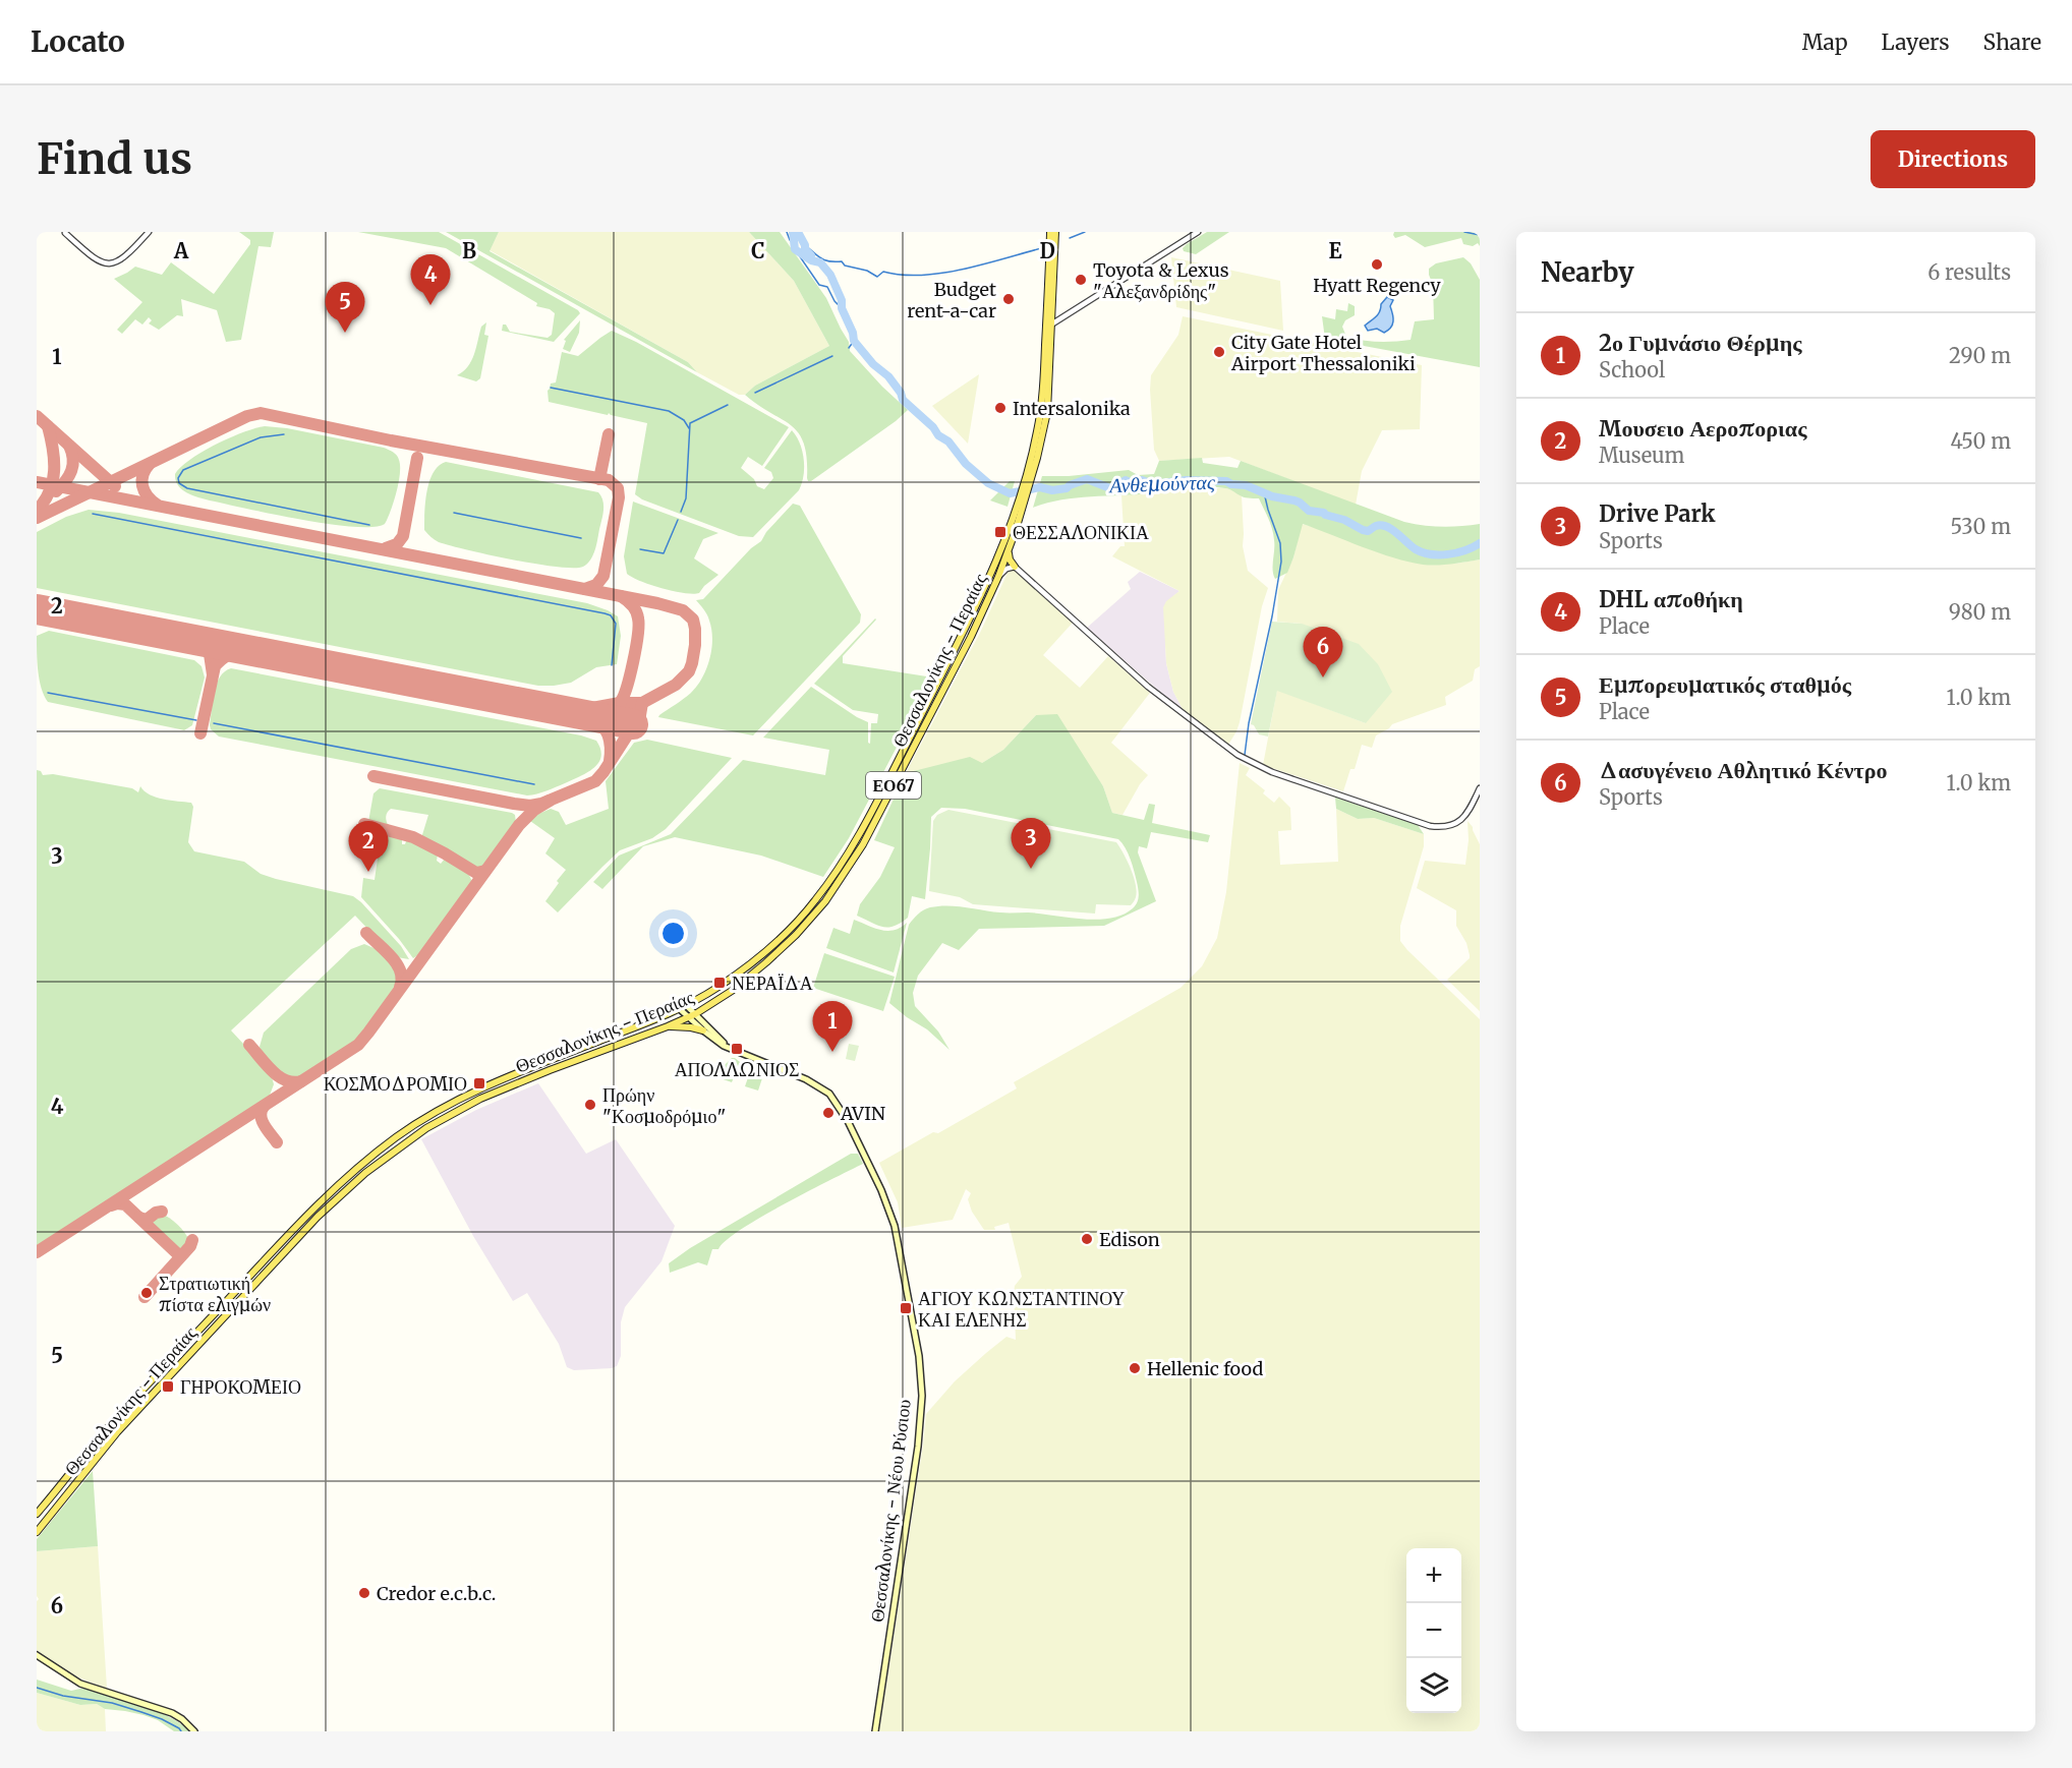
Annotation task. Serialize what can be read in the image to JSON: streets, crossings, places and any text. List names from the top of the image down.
{
  "streets": {
    "main road": ["Θεσσαλονίκης - Περαίας", "ΕΟ67", "Θεσσαλονίκης - Νέου Ρύσιου"]
  },
  "crossings": [
    ["Θεσσαλονίκης - Περαίας", "Θεσσαλονίκης - Νέου Ρύσιου"]
  ],
  "water": ["Ανθεμούντας"],
  "places": {
    "other": [
      "Hyatt Regency",
      "Toyota & Lexus \"Αλεξανδρίδης\"",
      "Budget rent-a-car",
      "City Gate Hotel Airport Thessaloniki",
      "Intersalonika",
      "Πρώην \"Κοσμοδρόμιο\"",
      "AVIN",
      "Edison",
      "Στρατιωτική πίστα ελιγμών",
      "Hellenic food",
      "Credor e.c.b.c."
    ],
    "transit": [
      "ΘΕΣΣΑΛΟΝΙΚΙΑ",
      "ΝΕΡΑΪΔΑ",
      "ΑΠΟΛΛΩΝΙΟΣ",
      "ΚΟΣΜΟΔΡΟΜΙΟ",
      "ΑΓΙΟΥ ΚΩΝΣΤΑΝΤΙΝΟΥ ΚΑΙ ΕΛΕΝΗΣ",
      "ΓΗΡΟΚΟΜΕΙΟ"
    ]
  },
  "page": {
    "header": "Locato",
    "nav": ["Map", "Layers", "Share"],
    "buttons": "Directions",
    "title": "Find us",
    "heading": ["Nearby", "6 results"],
    "pins": [
      "4",
      "5",
      "6",
      "3",
      "2",
      "1"
    ],
    "list": [
      {
        "mark": "1",
        "name": "2ο Γυμνάσιο Θέρμης",
        "note": "School",
        "value": "290 m"
      },
      {
        "mark": "2",
        "name": "Μουσειο Αεροποριας",
        "note": "Museum",
        "value": "450 m"
      },
      {
        "mark": "3",
        "name": "Drive Park",
        "note": "Sports",
        "value": "530 m"
      },
      {
        "mark": "4",
        "name": "DHL αποθήκη",
        "note": "Place",
        "value": "980 m"
      },
      {
        "mark": "5",
        "name": "Εμπορευματικός σταθμός",
        "note": "Place",
        "value": "1.0 km"
      },
      {
        "mark": "6",
        "name": "Δασυγένειο Αθλητικό Κέντρο",
        "note": "Sports",
        "value": "1.0 km"
      }
    ],
    "map_buttons": ["+", "−"]
  },
  "grid": {
    "columns": [
      "A",
      "B",
      "C",
      "D",
      "E"
    ],
    "rows": [
      "1",
      "2",
      "3",
      "4",
      "5",
      "6"
    ]
  }
}
